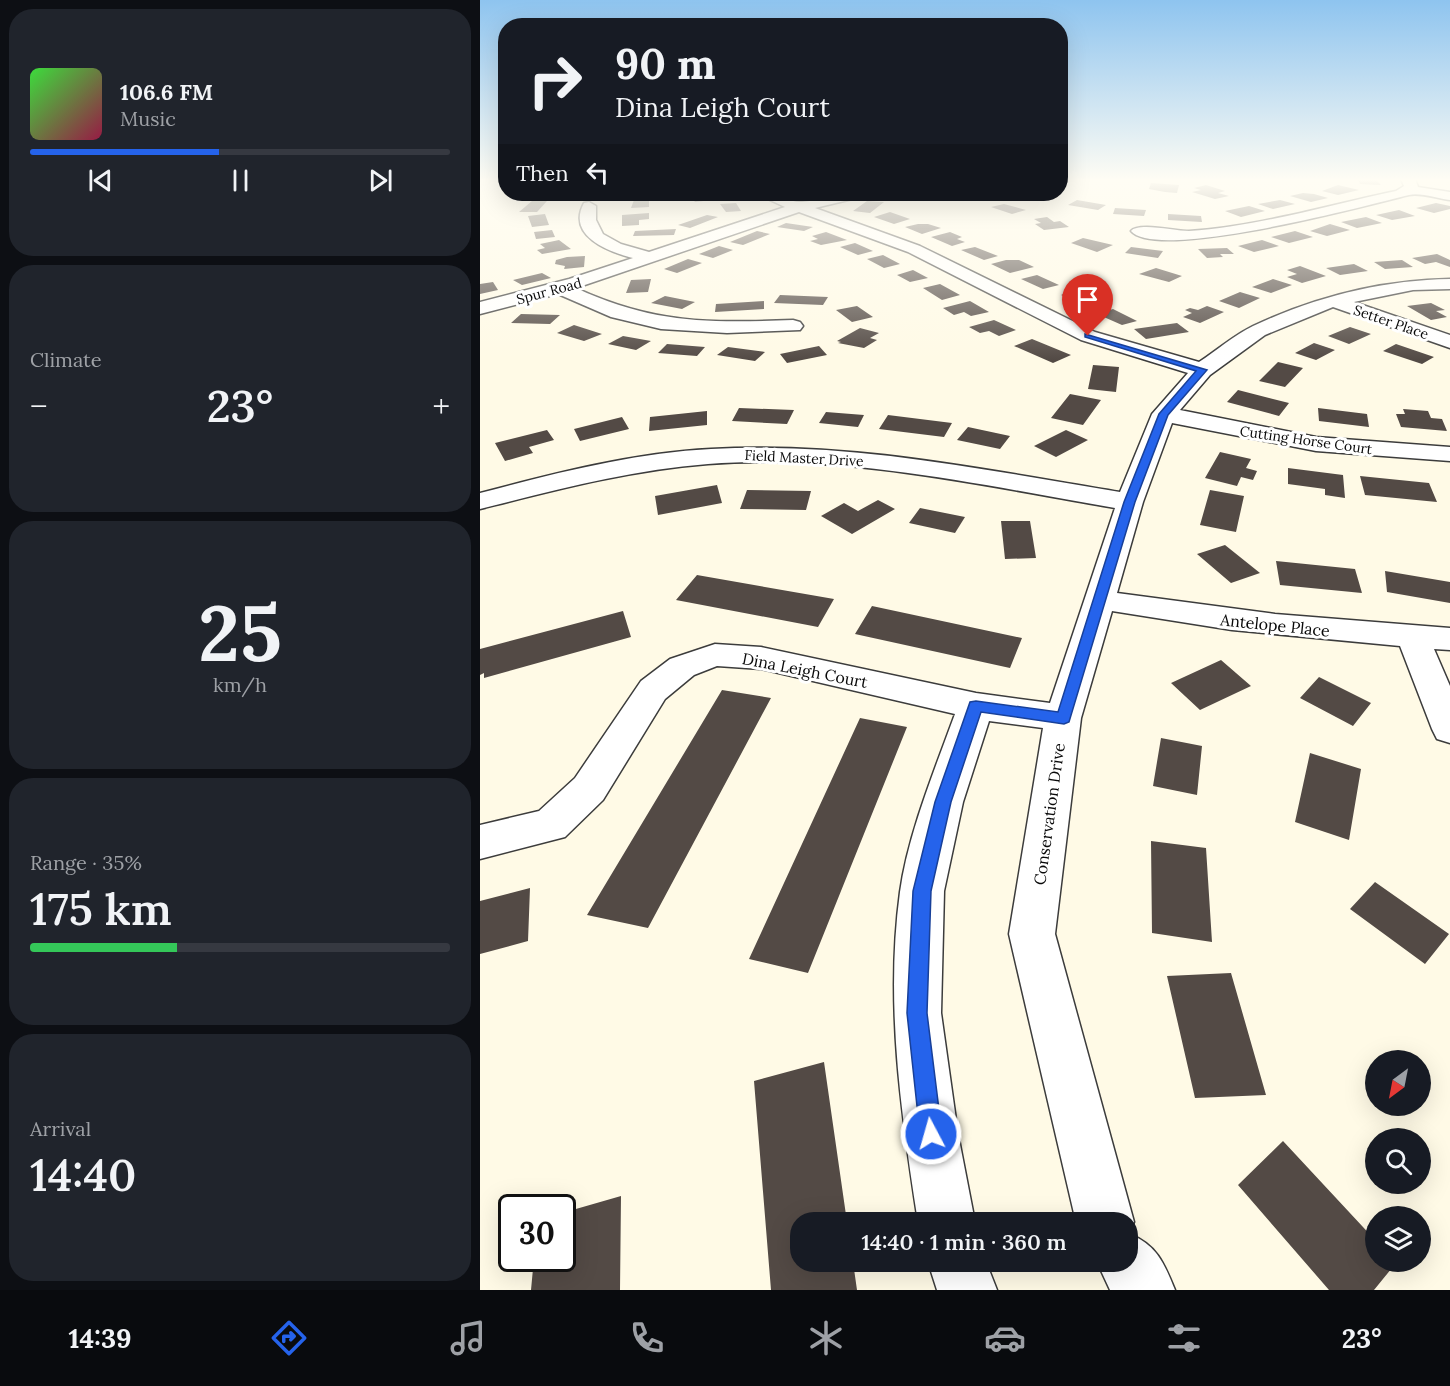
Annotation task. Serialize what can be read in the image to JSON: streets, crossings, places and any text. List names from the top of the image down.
{
  "streets": {
    "street": [
      "Spur Road",
      "Setter Place",
      "Cutting Horse Court",
      "Field Master Drive",
      "Antelope Place",
      "Dina Leigh Court",
      "Conservation Drive"
    ]
  },
  "crossings": [
    ["Setter Place", "Conservation Drive"],
    ["Cutting Horse Court", "Conservation Drive"],
    ["Field Master Drive", "Conservation Drive"],
    ["Antelope Place", "Conservation Drive"],
    ["Dina Leigh Court", "Conservation Drive"]
  ],
  "north": "bottom left",
  "page": {
    "turn": ["90 m", "Dina Leigh Court"],
    "song": ["106.6 FM", "Music"],
    "then": "Then",
    "tile": [
      "Climate",
      ["25", "km/h"],
      ["Range · 35%", "175 km"],
      ["Arrival", "14:40"]
    ],
    "heat": ["−", "23°", "+"],
    "limit": "30",
    "trip": "14:40 · 1 min · 360 m",
    "tabs": ["14:39", "23°"]
  }
}
